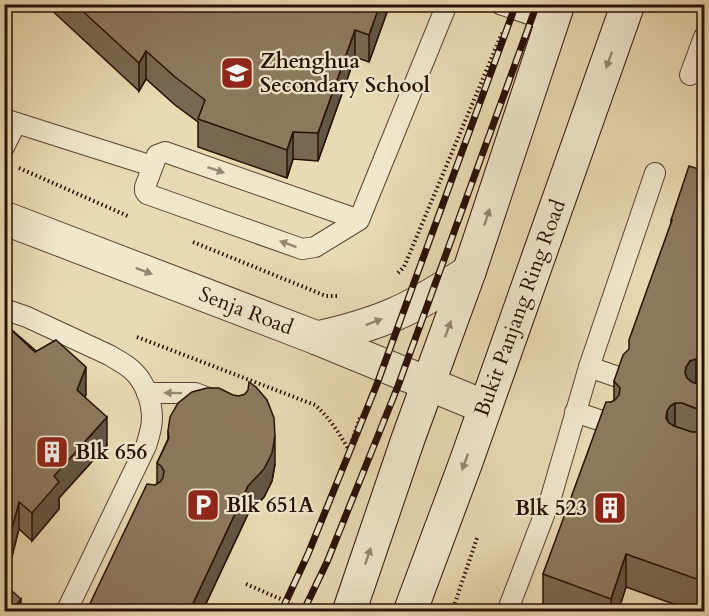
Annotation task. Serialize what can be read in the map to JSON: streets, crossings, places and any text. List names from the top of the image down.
{
  "streets": {
    "main road": ["Bukit Panjang Ring Road", "Senja Road"]
  },
  "crossings": [
    ["Bukit Panjang Ring Road", "Senja Road"]
  ],
  "one_way": ["Senja Road"],
  "places": {
    "school or university": ["Zhenghua Secondary School"],
    "building": ["Blk 656", "Blk 523"],
    "parking": ["Blk 651A"]
  }
}
